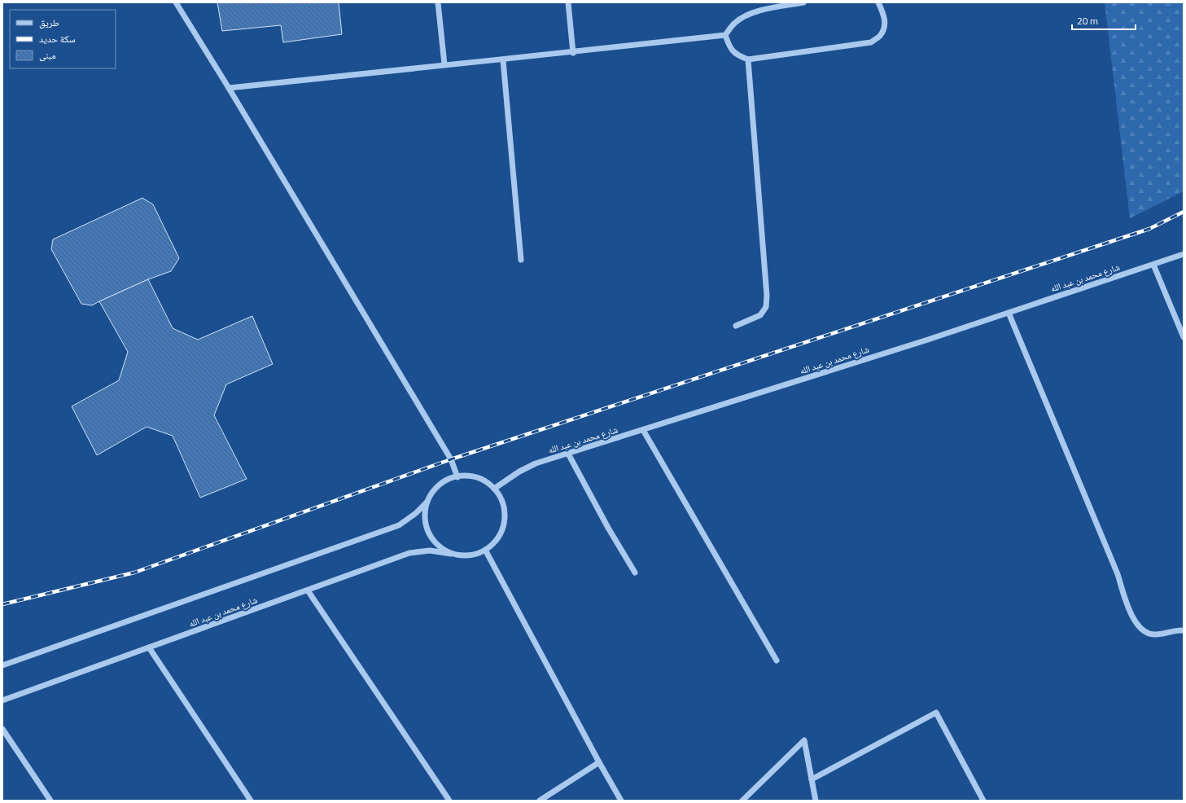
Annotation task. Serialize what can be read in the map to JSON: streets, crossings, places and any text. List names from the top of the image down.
{
  "streets": {
    "street": ["شارع محمد بن عبد الله"]
  },
  "legend": ["طريق", "سكة حديد", "مبنى"],
  "scale_bar": "20 m"
}
